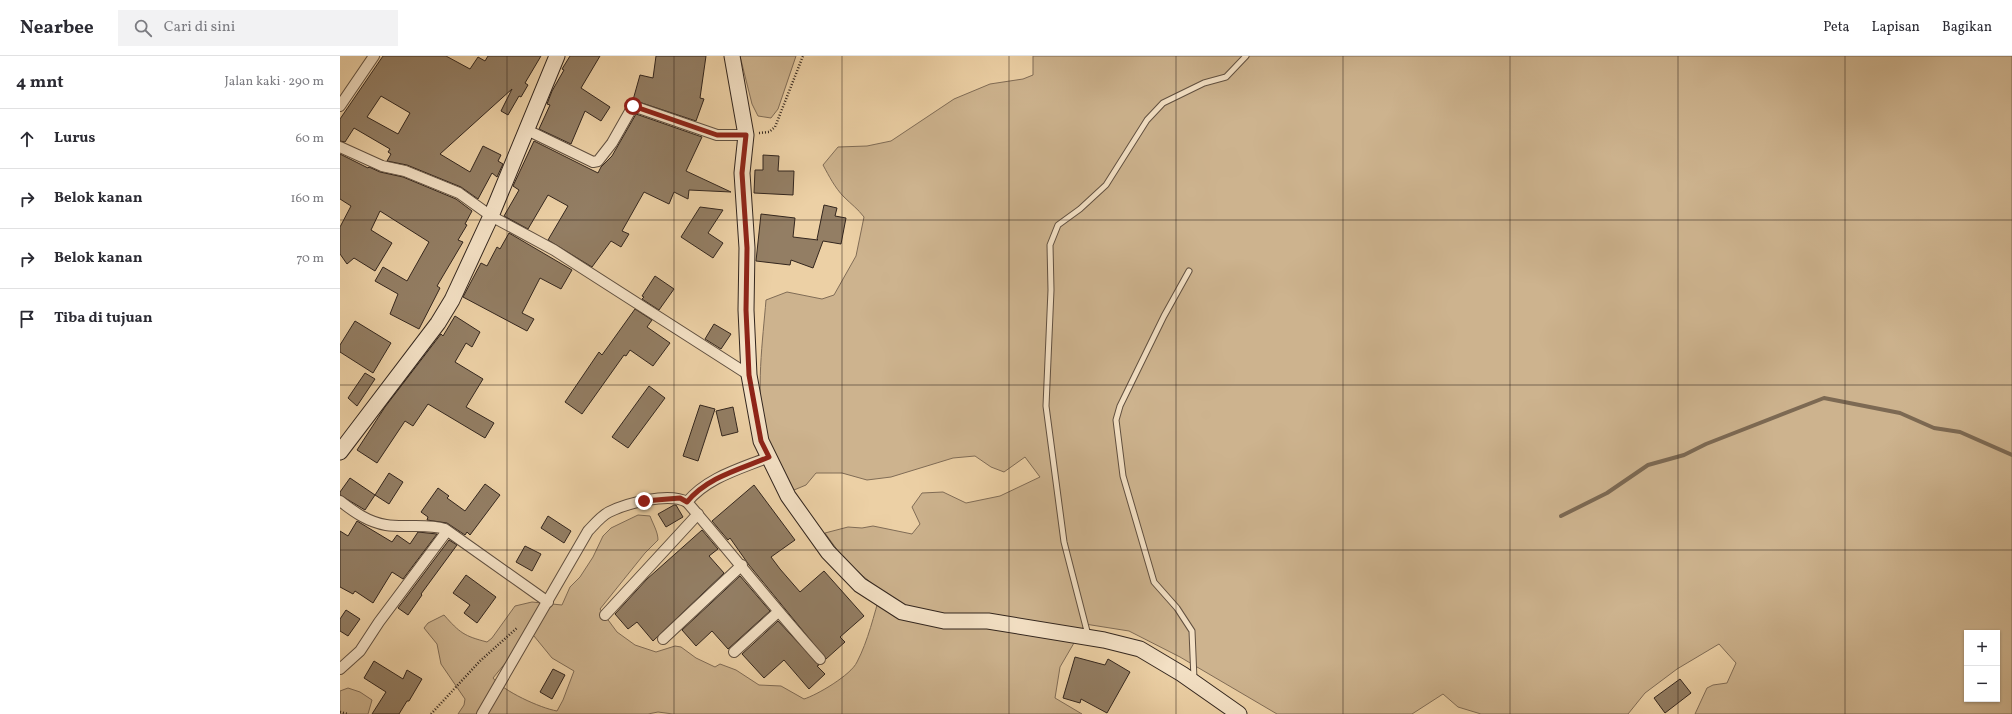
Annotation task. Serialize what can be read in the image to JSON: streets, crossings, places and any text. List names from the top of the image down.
{
  "page": {
    "header": "Nearbee",
    "search": "Cari di sini",
    "nav": ["Peta", "Lapisan", "Bagikan"],
    "heading": ["4 mnt", "Jalan kaki · 290 m"],
    "list": [
      ["Lurus", "60 m"],
      ["Belok kanan", "160 m"],
      ["Belok kanan", "70 m"],
      "Tiba di tujuan"
    ],
    "map_buttons": ["+", "−"]
  }
}
